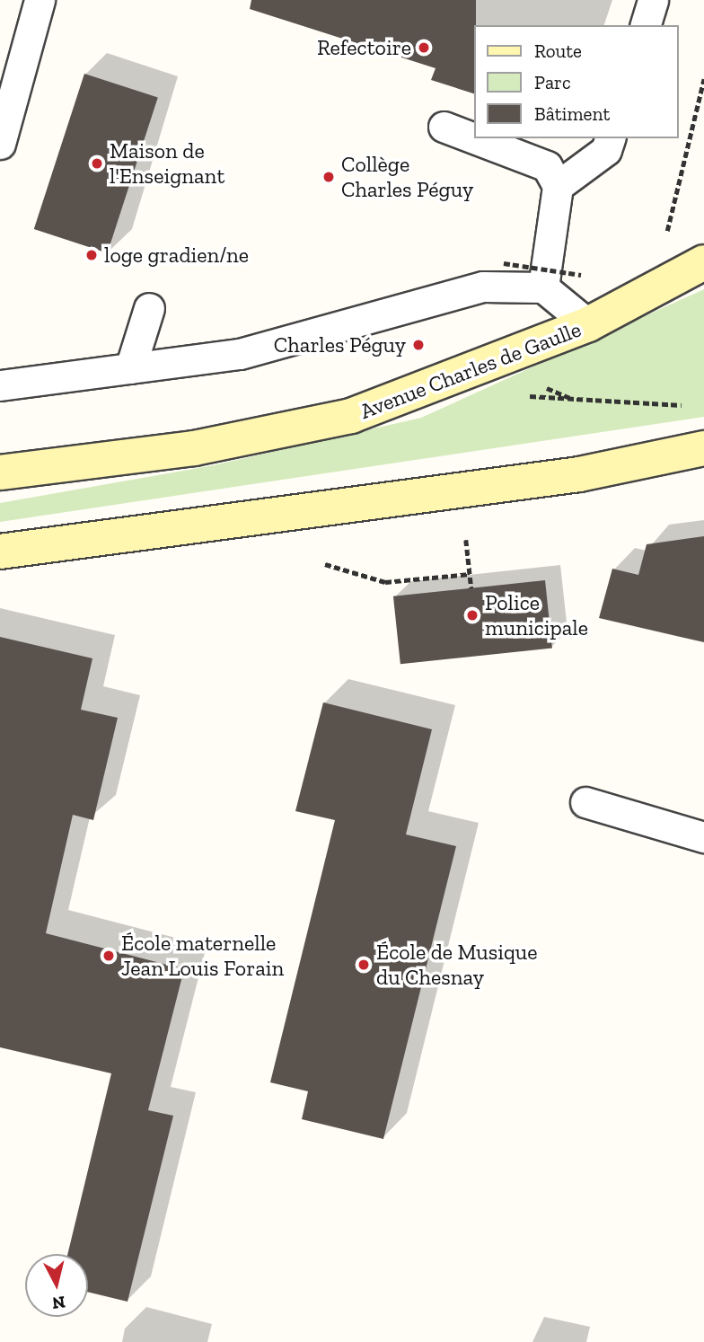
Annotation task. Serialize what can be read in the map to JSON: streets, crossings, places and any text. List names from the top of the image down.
{
  "streets": {
    "main road": ["Avenue Charles de Gaulle"]
  },
  "places": [
    "Refectoire",
    "Maison de l'Enseignant",
    "Collège Charles Péguy",
    "loge gradien/ne",
    "Charles Péguy",
    "Police municipale",
    "École maternelle Jean Louis Forain",
    "École de Musique du Chesnay"
  ],
  "legend": ["Route", "Parc", "Bâtiment"],
  "north": "bottom"
}
